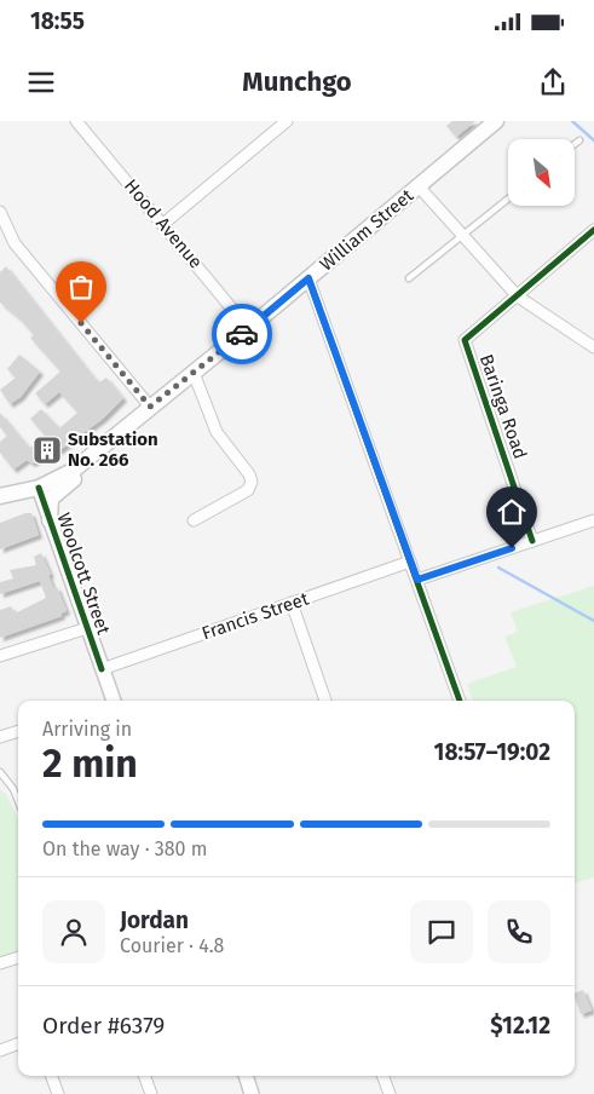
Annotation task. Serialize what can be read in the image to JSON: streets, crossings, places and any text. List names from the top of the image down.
{
  "streets": {
    "main road": ["William Street"],
    "street": [
      "Hood Avenue",
      "Baringa Road",
      "Woolcott Street",
      "Francis Street"
    ]
  },
  "crossings": [
    ["Hood Avenue", "William Street"],
    ["William Street", "Woolcott Street"],
    ["Woolcott Street", "Francis Street"]
  ],
  "places": {
    "building": ["Substation No. 266"]
  },
  "north": "bottom right",
  "page": {
    "status": "18:55",
    "header": "Munchgo",
    "heading": ["2 min", "Arriving in", "18:57–19:02"],
    "panel": [
      "Jordan",
      "Courier · 4.8",
      "Order #6379",
      "$12.12"
    ],
    "bar": "On the way · 380 m"
  }
}
